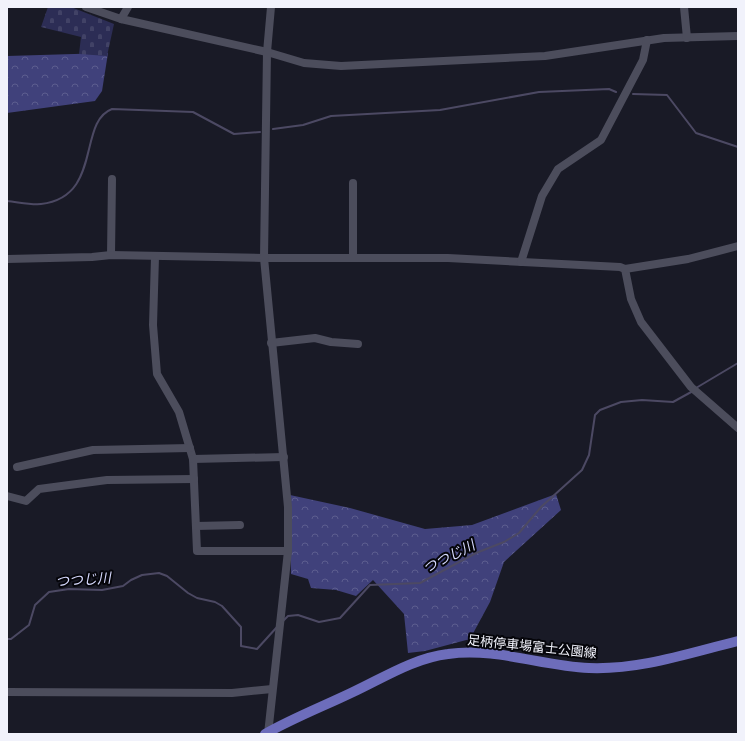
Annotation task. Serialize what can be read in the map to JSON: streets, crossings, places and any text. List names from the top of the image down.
{
  "streets": {
    "main road": ["足柄停車場富士公園線"]
  },
  "water": ["つつじ川"]
}
